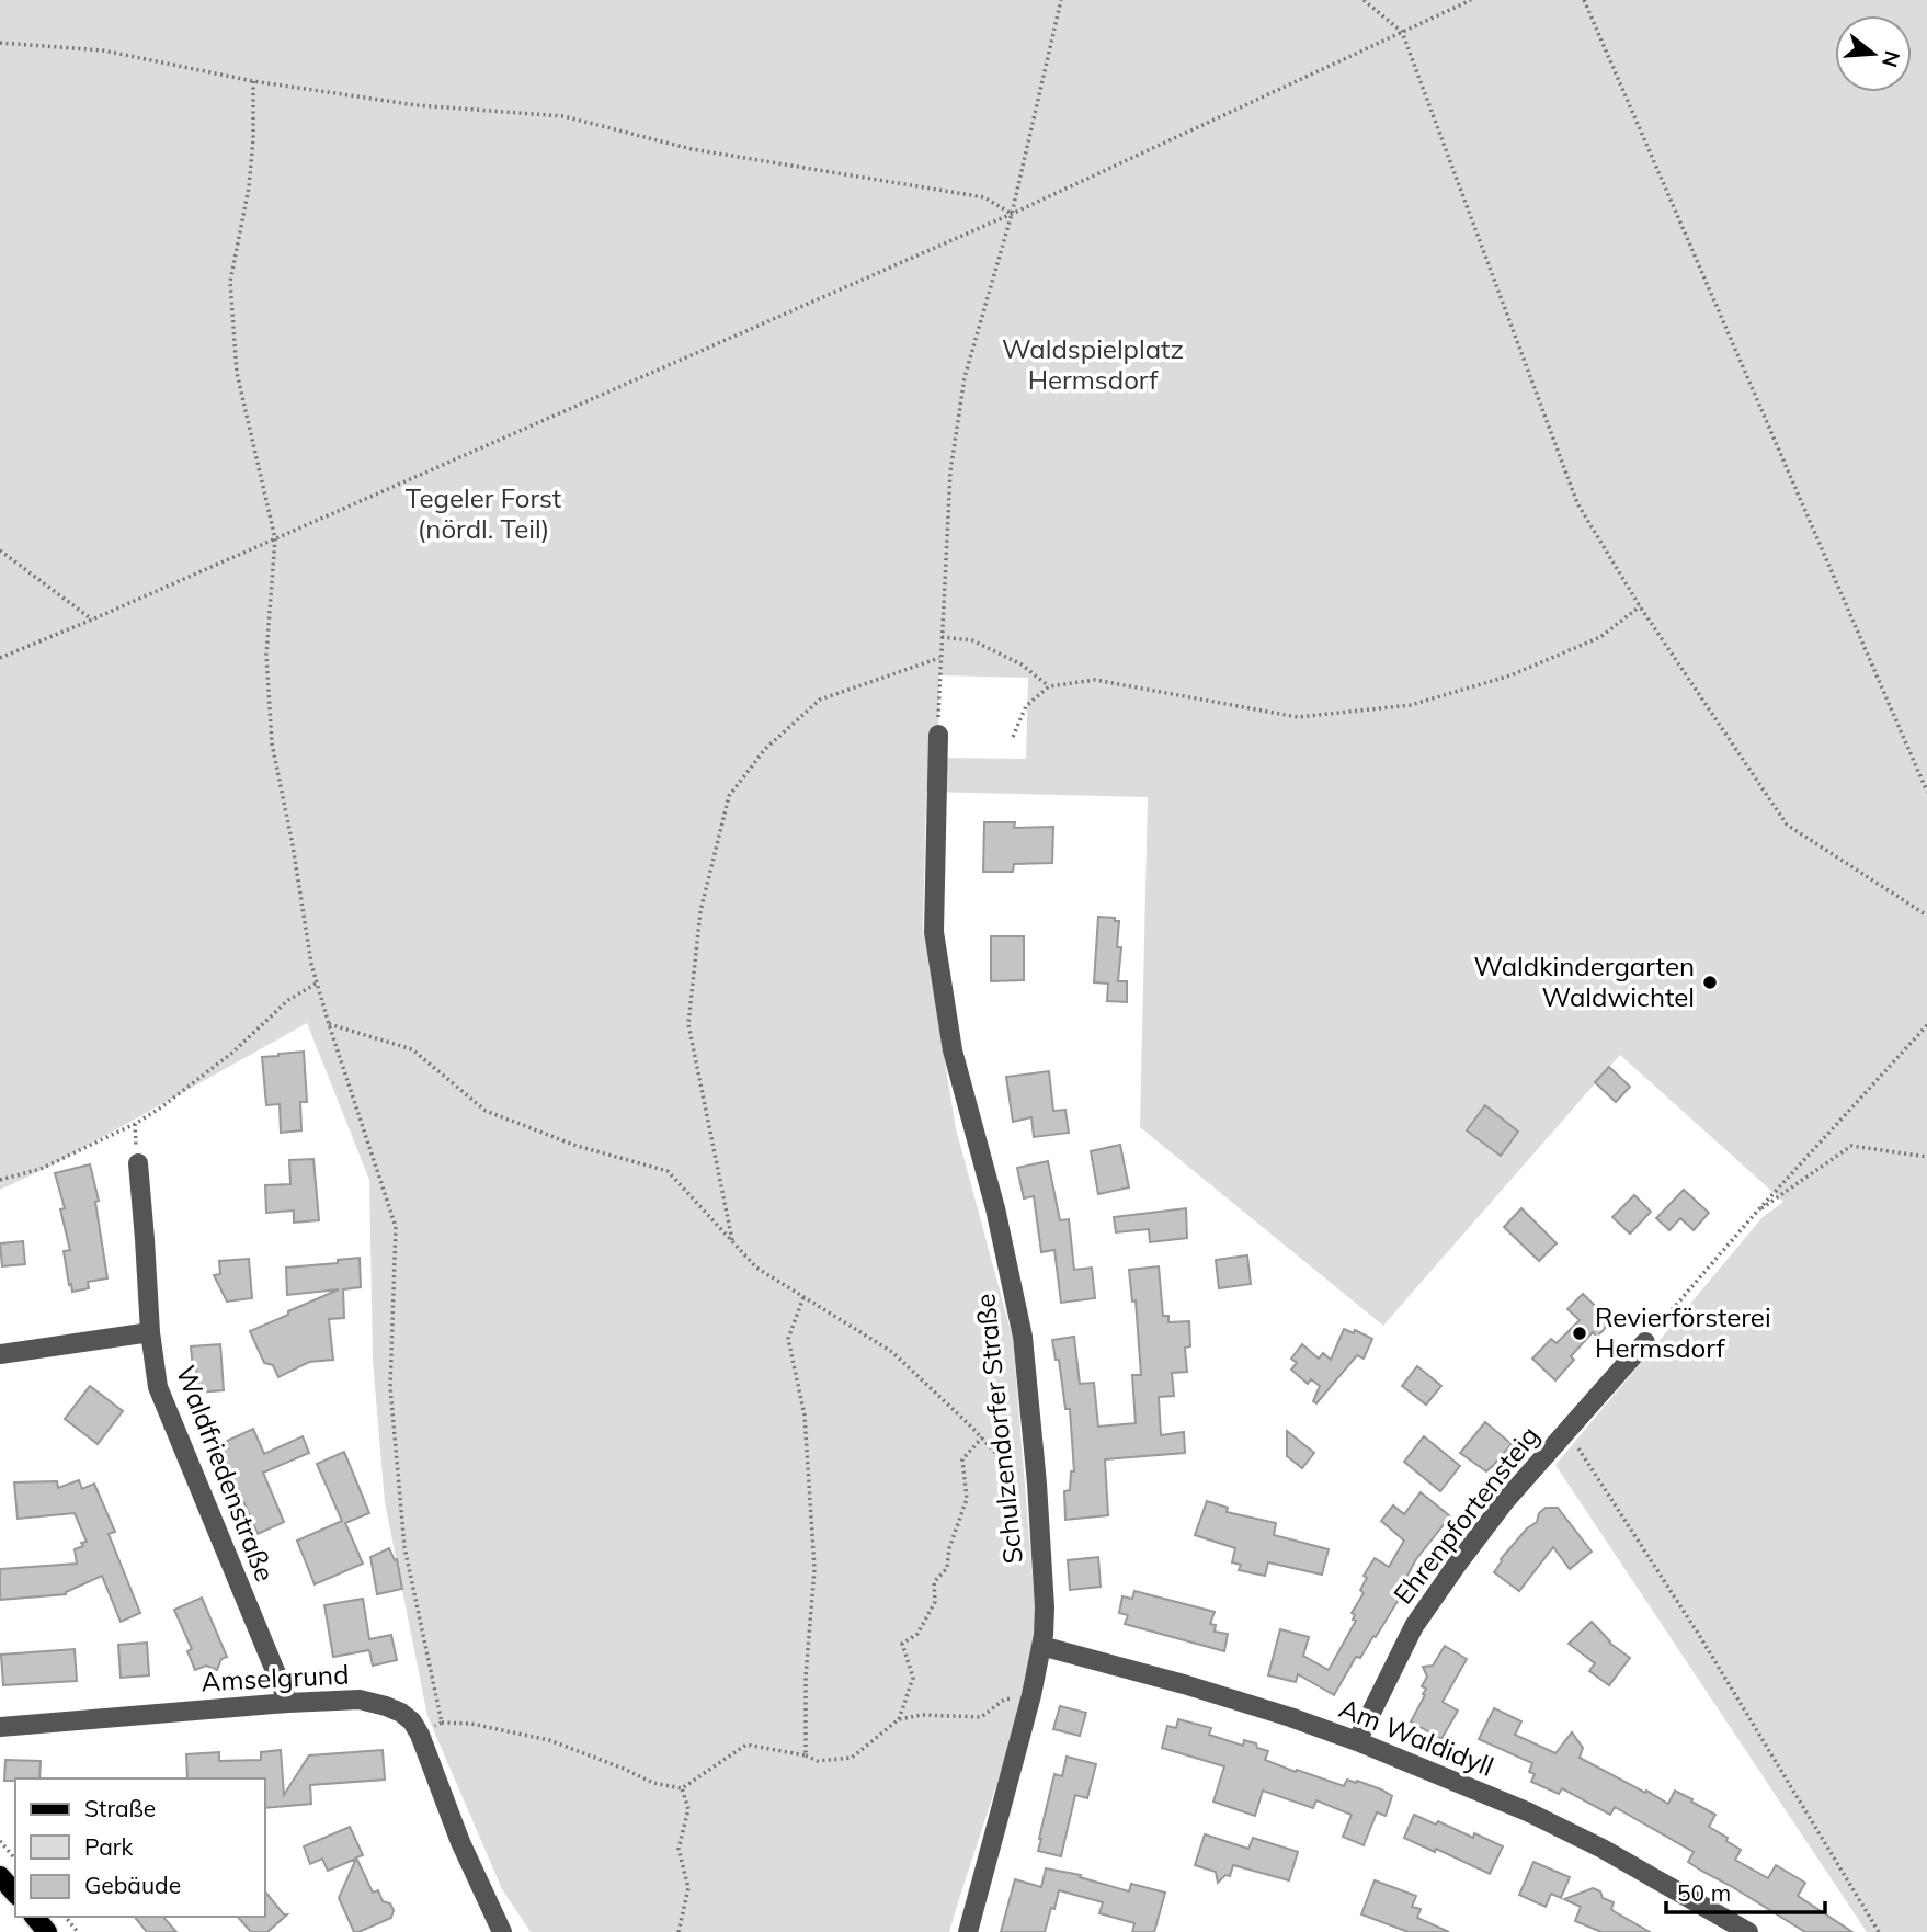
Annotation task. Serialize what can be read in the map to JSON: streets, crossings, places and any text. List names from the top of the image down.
{
  "streets": {
    "street": [
      "Schulzendorfer Straße",
      "Waldfriedenstraße",
      "Ehrenpfortensteig",
      "Amselgrund",
      "Am Waldidyll"
    ]
  },
  "crossings": [
    ["Schulzendorfer Straße", "Am Waldidyll"],
    ["Waldfriedenstraße", "Amselgrund"],
    ["Ehrenpfortensteig", "Am Waldidyll"]
  ],
  "parks": ["Waldspielplatz Hermsdorf", "Tegeler Forst (nördl. Teil)"],
  "places": ["Waldkindergarten Waldwichtel", "Revierförsterei Hermsdorf"],
  "legend": ["Straße", "Park", "Gebäude"],
  "scale_bar": "50 m",
  "north": "right"
}
